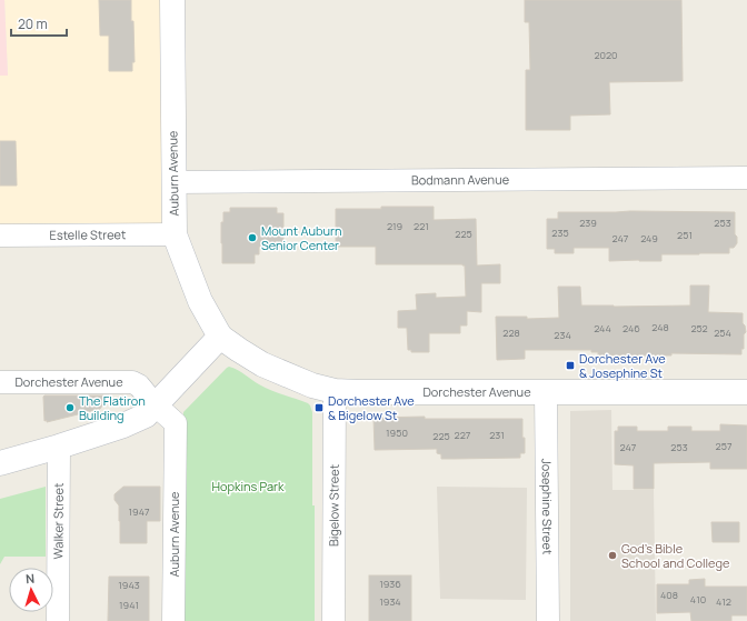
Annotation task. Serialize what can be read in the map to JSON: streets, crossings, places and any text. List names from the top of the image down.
{
  "streets": {
    "main road": ["Auburn Avenue", "Dorchester Avenue"],
    "street": [
      "Bodmann Avenue",
      "Estelle Street",
      "Bigelow Street",
      "Josephine Street",
      "Walker Street"
    ]
  },
  "crossings": [
    ["Auburn Avenue", "Bodmann Avenue"],
    ["Auburn Avenue", "Estelle Street"],
    ["Auburn Avenue", "Dorchester Avenue"],
    ["Dorchester Avenue", "Bigelow Street"],
    ["Dorchester Avenue", "Josephine Street"]
  ],
  "parks": ["Hopkins Park"],
  "places": {
    "other": ["Mount Auburn Senior Center", "The Flatiron Building", "God's Bible School and College"],
    "transit": ["Dorchester Ave & Josephine St", "Dorchester Ave & Bigelow St"]
  },
  "house_numbers": [
    "2020",
    "239",
    "253",
    "219",
    "221",
    "235",
    "225",
    "251",
    "247",
    "249",
    "248",
    "244",
    "246",
    "252",
    "228",
    "254",
    "234",
    "1950",
    "227",
    "231",
    "225",
    "257",
    "247",
    "253",
    "1947",
    "1936",
    "1943",
    "408",
    "410",
    "1934",
    "412",
    "1941"
  ],
  "scale_bar": "20 m",
  "north": "top"
}
